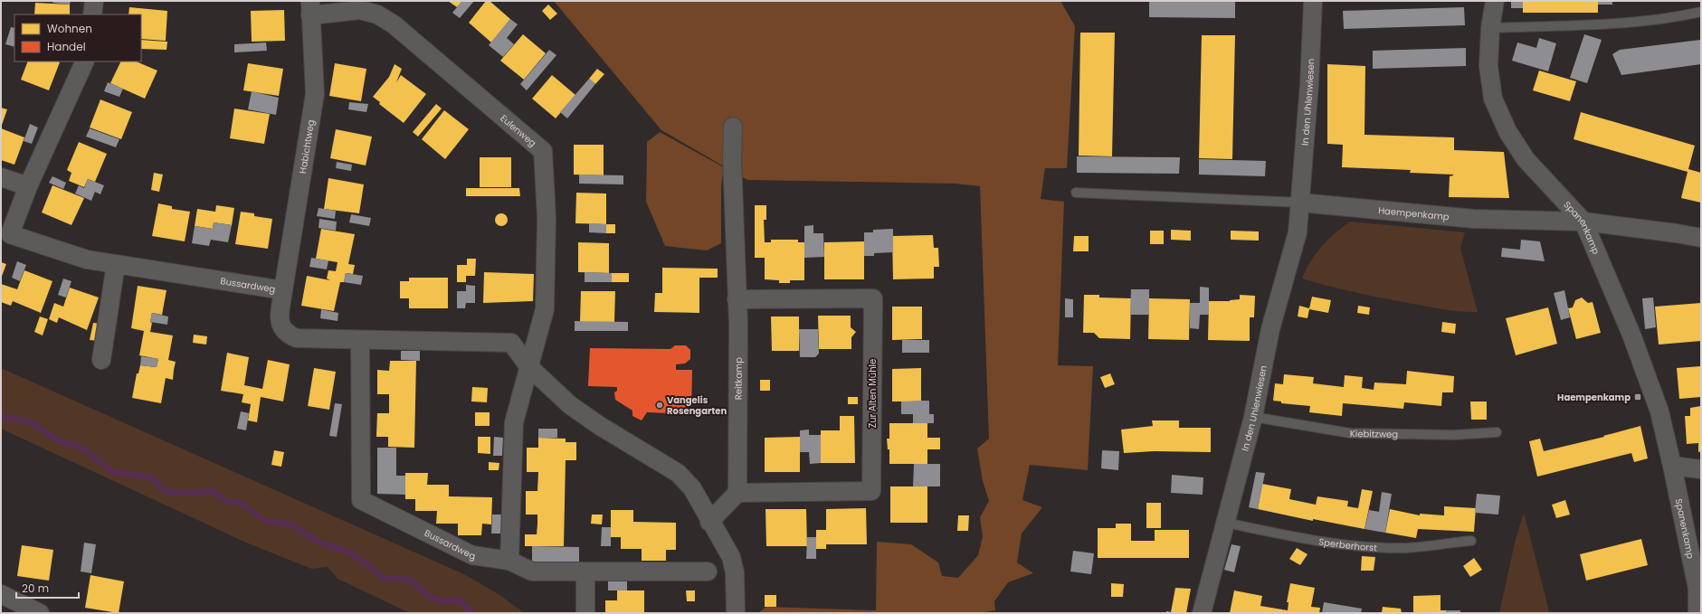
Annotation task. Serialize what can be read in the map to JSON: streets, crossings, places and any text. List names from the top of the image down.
{
  "streets": {
    "street": [
      "In den Uhlenwiesen",
      "Eulenweg",
      "Habichtweg",
      "Haempenkamp",
      "Spanenkamp",
      "Bussardweg",
      "Reitkamp",
      "Zur Alten Mühle"
    ],
    "lane": ["Kiebitzweg", "Sperberhorst"]
  },
  "crossings": [
    ["In den Uhlenwiesen", "Haempenkamp"],
    ["In den Uhlenwiesen", "Kiebitzweg"],
    ["In den Uhlenwiesen", "Sperberhorst"],
    ["Eulenweg", "Habichtweg"],
    ["Eulenweg", "Bussardweg"],
    ["Habichtweg", "Bussardweg"],
    ["Haempenkamp", "Spanenkamp"],
    ["Reitkamp", "Zur Alten Mühle"]
  ],
  "places": {
    "transit": ["Haempenkamp"],
    "other": ["Vangelis Rosengarten"]
  },
  "legend": ["Wohnen", "Handel"],
  "scale_bar": "20 m"
}
